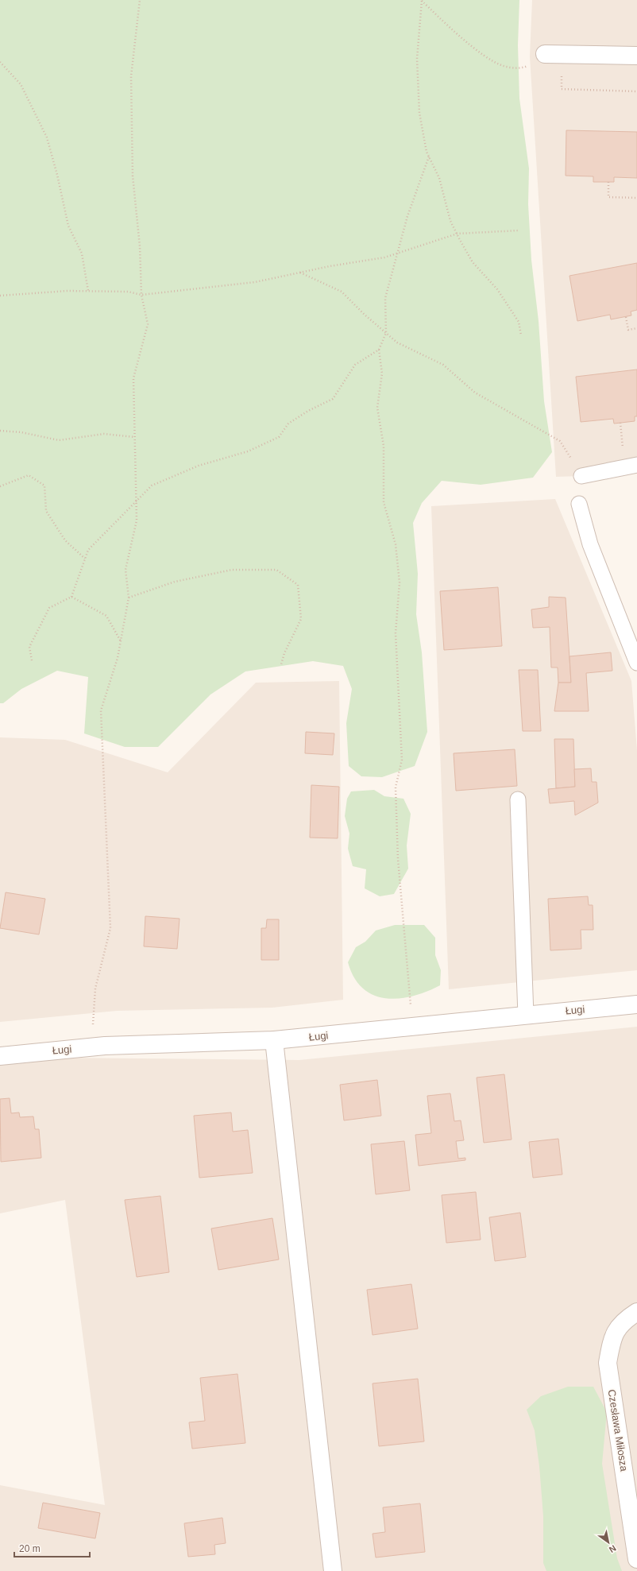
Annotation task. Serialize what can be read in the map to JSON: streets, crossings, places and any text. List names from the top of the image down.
{
  "streets": {
    "street": ["Ługi", "Czesława Miłosza"]
  },
  "scale_bar": "20 m",
  "north": "bottom right"
}
